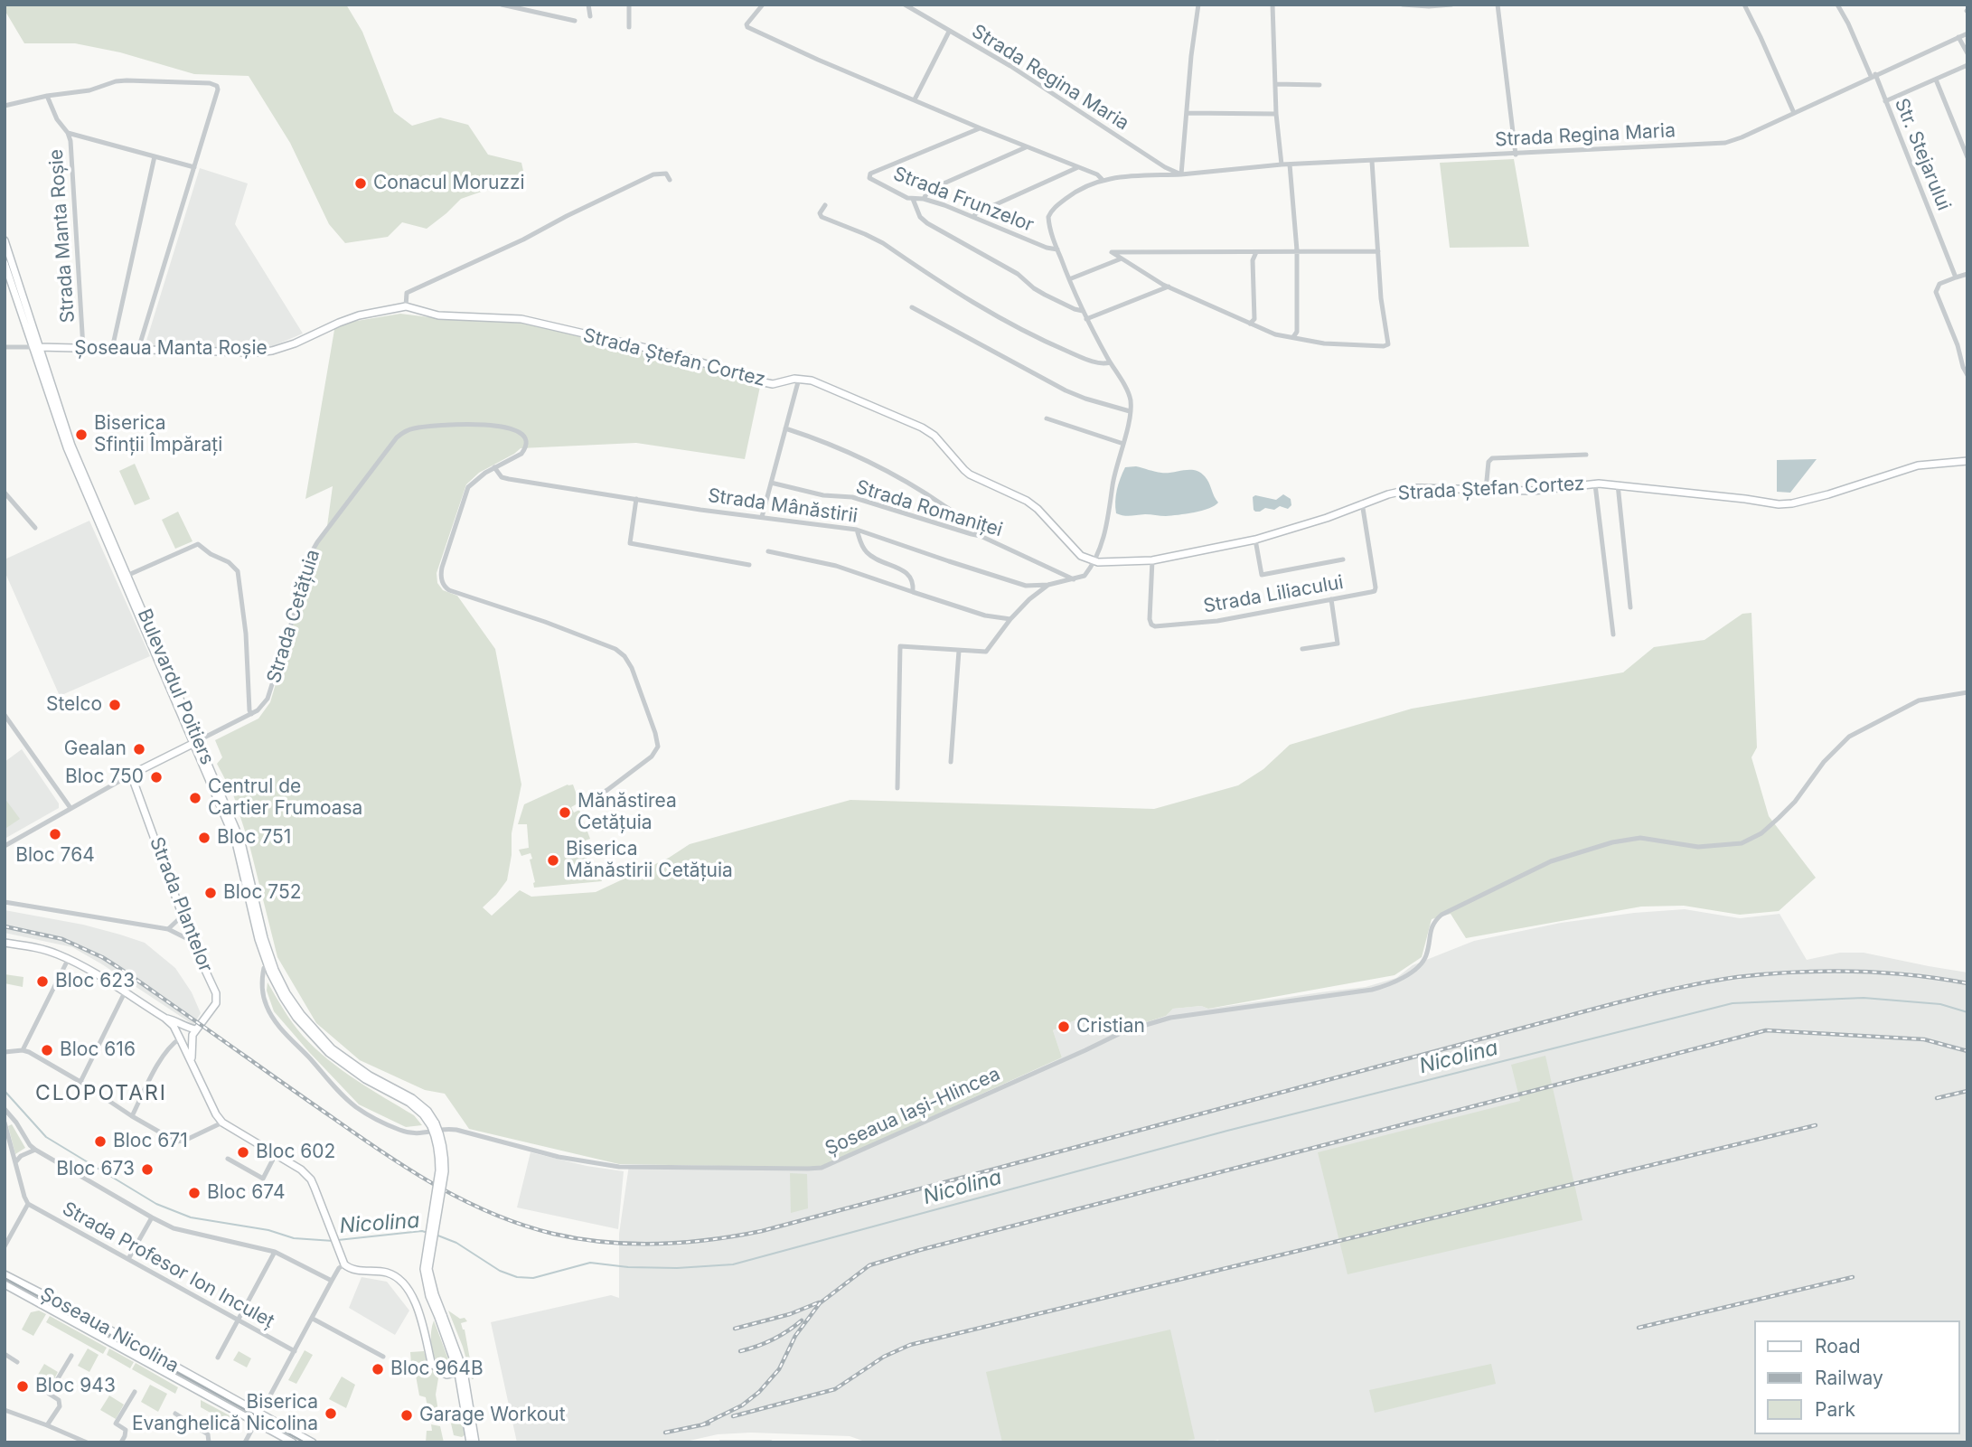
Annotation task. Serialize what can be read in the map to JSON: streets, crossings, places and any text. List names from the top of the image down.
{
  "streets": {
    "street": [
      "Strada Regina Maria",
      "Str. Stejarului",
      "Strada Frunzelor",
      "Strada Manta Roșie",
      "Șoseaua Manta Roșie",
      "Strada Ștefan Cortez",
      "Strada Mânăstirii",
      "Strada Romaniței",
      "Strada Liliacului",
      "Strada Cetățuia",
      "Bulevardul Poitiers",
      "Strada Plantelor",
      "Șoseaua Iași-Hlincea",
      "Strada Profesor Ion Inculeț",
      "Șoseaua Nicolina"
    ]
  },
  "crossings": [
    ["Strada Regina Maria", "Str. Stejarului"],
    ["Strada Manta Roșie", "Șoseaua Manta Roșie"],
    ["Șoseaua Manta Roșie", "Strada Ștefan Cortez"],
    ["Șoseaua Manta Roșie", "Bulevardul Poitiers"],
    ["Strada Ștefan Cortez", "Strada Mânăstirii"],
    ["Strada Ștefan Cortez", "Strada Liliacului"],
    ["Strada Mânăstirii", "Strada Romaniței"],
    ["Strada Mânăstirii", "Strada Cetățuia"],
    ["Strada Cetățuia", "Bulevardul Poitiers"],
    ["Strada Cetățuia", "Strada Plantelor"],
    ["Bulevardul Poitiers", "Șoseaua Iași-Hlincea"]
  ],
  "districts": ["CLOPOTARI"],
  "water": ["Nicolina"],
  "places": [
    "Conacul Moruzzi",
    "Biserica Sfinții Împărați",
    "Stelco",
    "Gealan",
    "Bloc 750",
    "Centrul de Cartier Frumoasa",
    "Mănăstirea Cetățuia",
    "Bloc 764",
    "Bloc 751",
    "Biserica Mănăstirii Cetățuia",
    "Bloc 752",
    "Bloc 623",
    "Cristian",
    "Bloc 616",
    "Bloc 671",
    "Bloc 602",
    "Bloc 673",
    "Bloc 674",
    "Bloc 964B",
    "Bloc 943",
    "Biserica Evanghelică Nicolina",
    "Garage Workout"
  ],
  "legend": ["Road", "Railway", "Park"]
}
